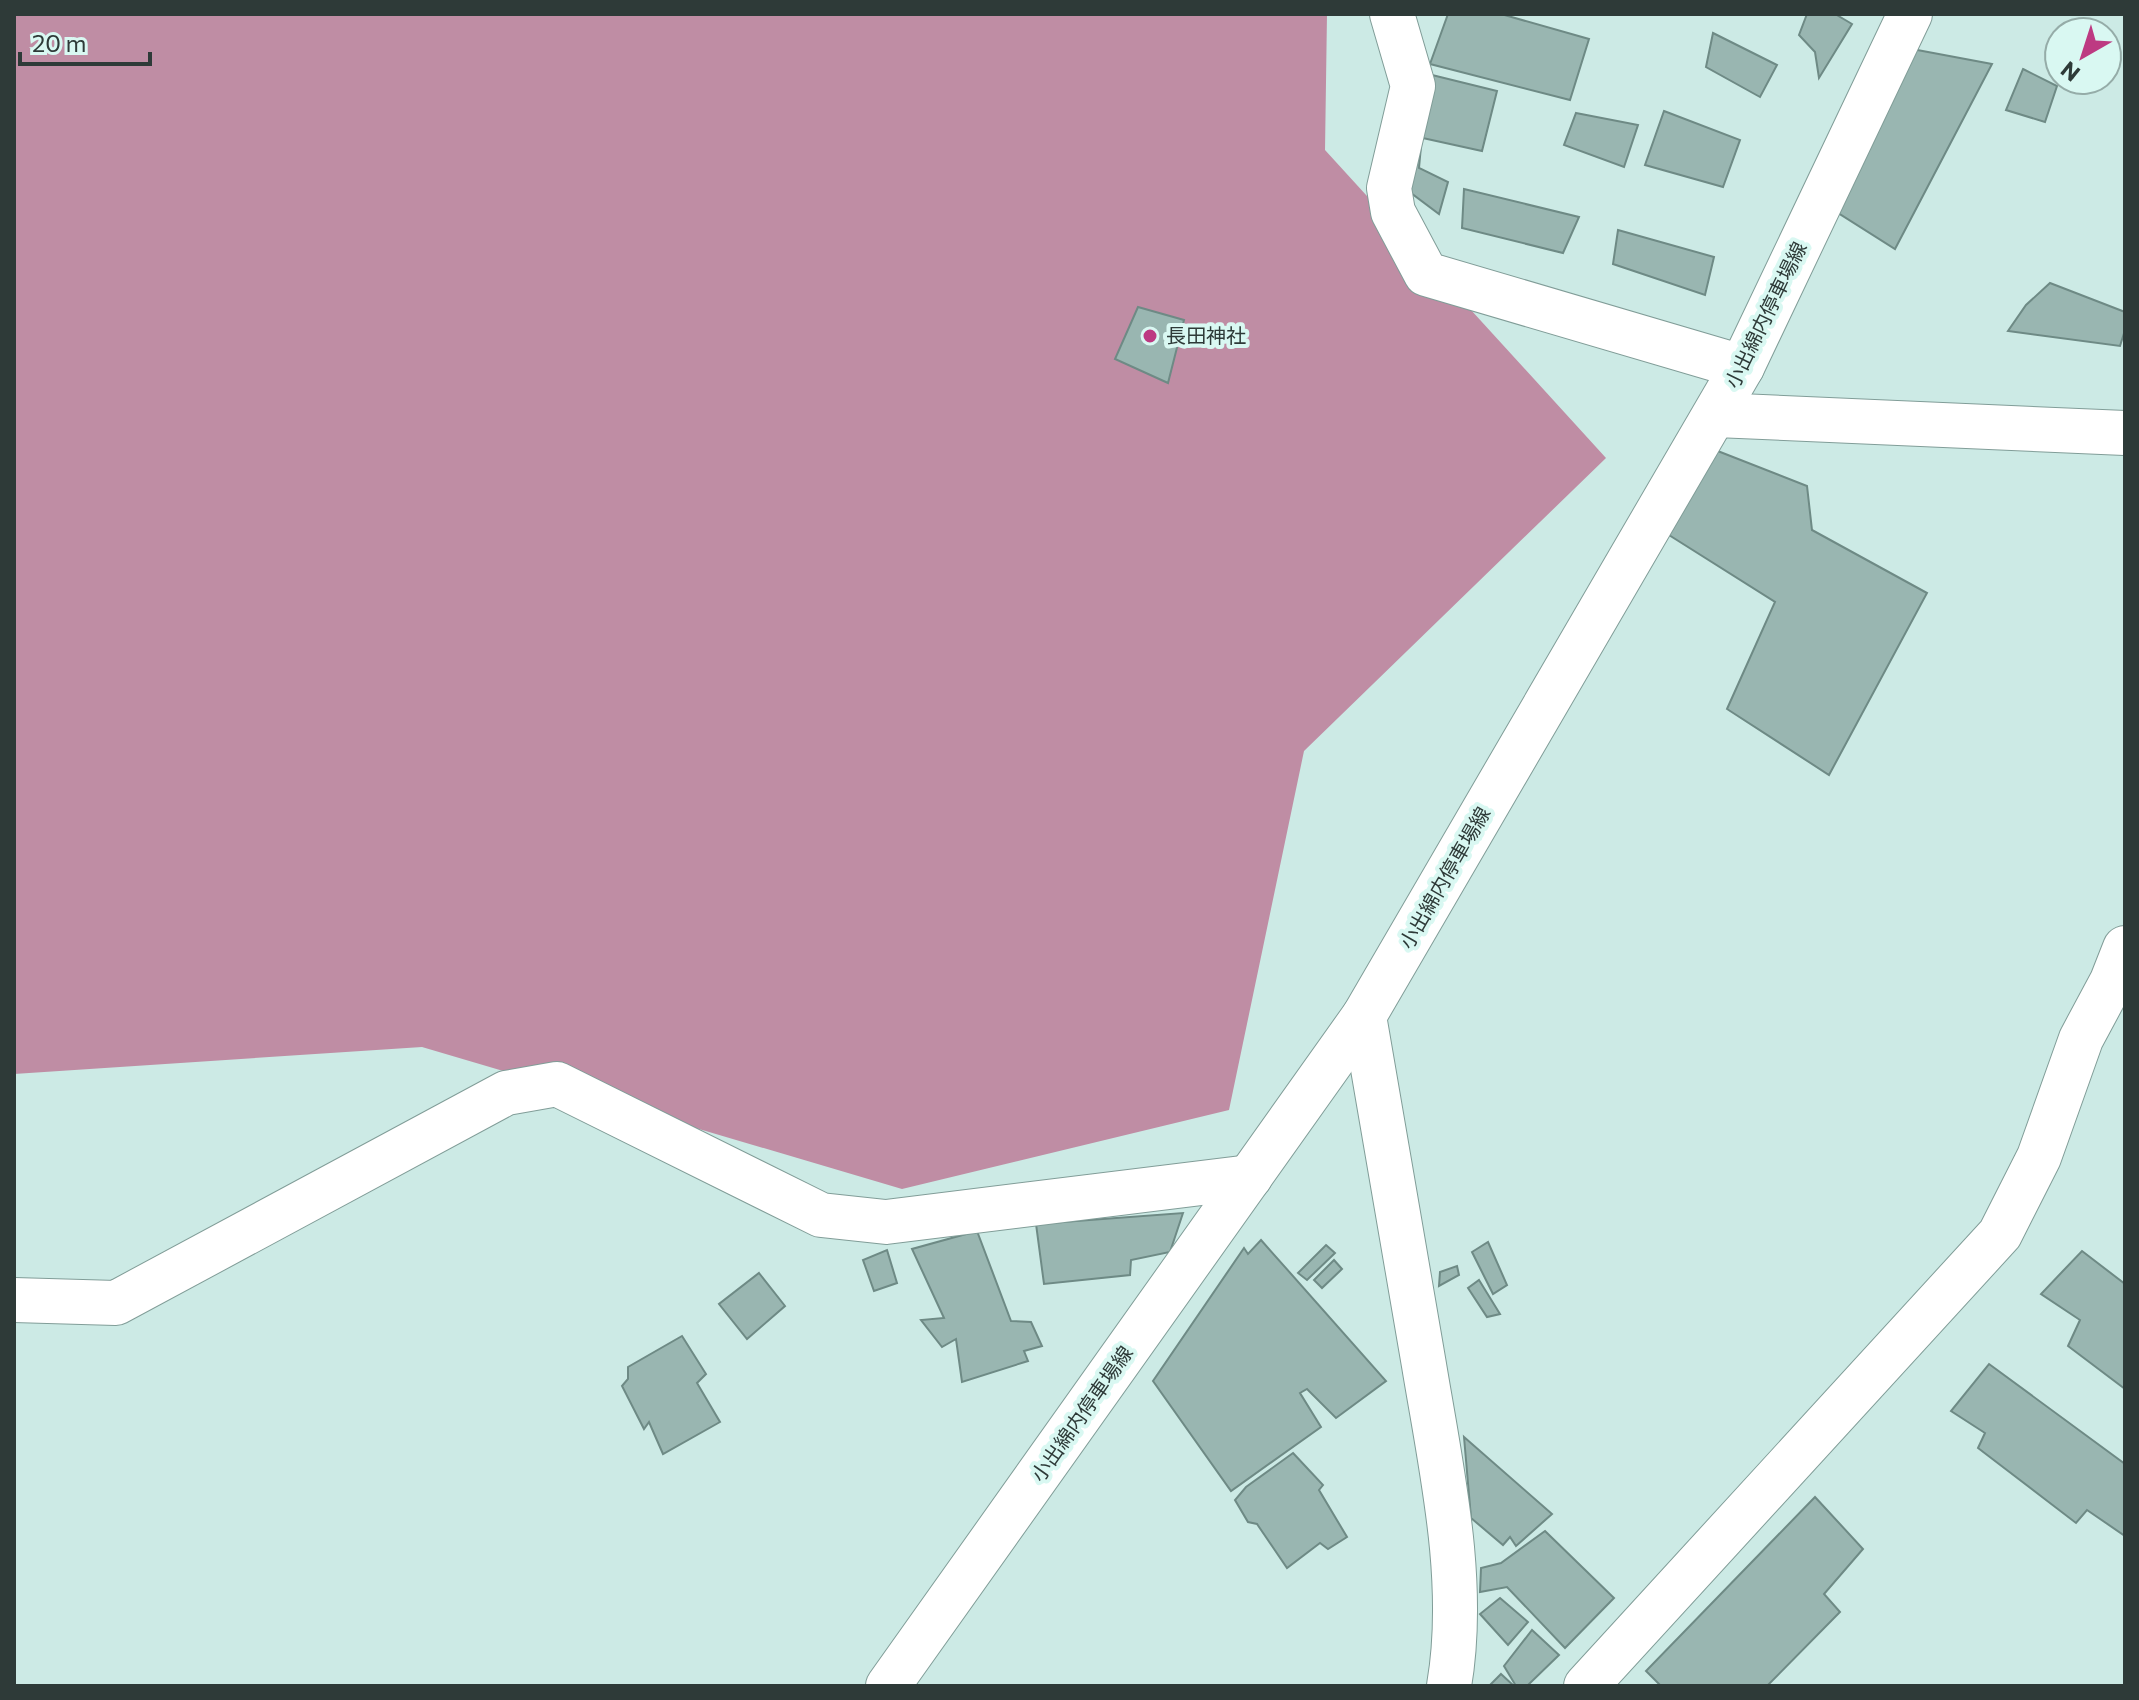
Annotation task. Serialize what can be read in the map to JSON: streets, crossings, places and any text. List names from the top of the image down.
{
  "streets": {
    "street": ["小出綿内停車場線"]
  },
  "places": ["長田神社"],
  "scale_bar": "20 m",
  "north": "bottom left"
}
